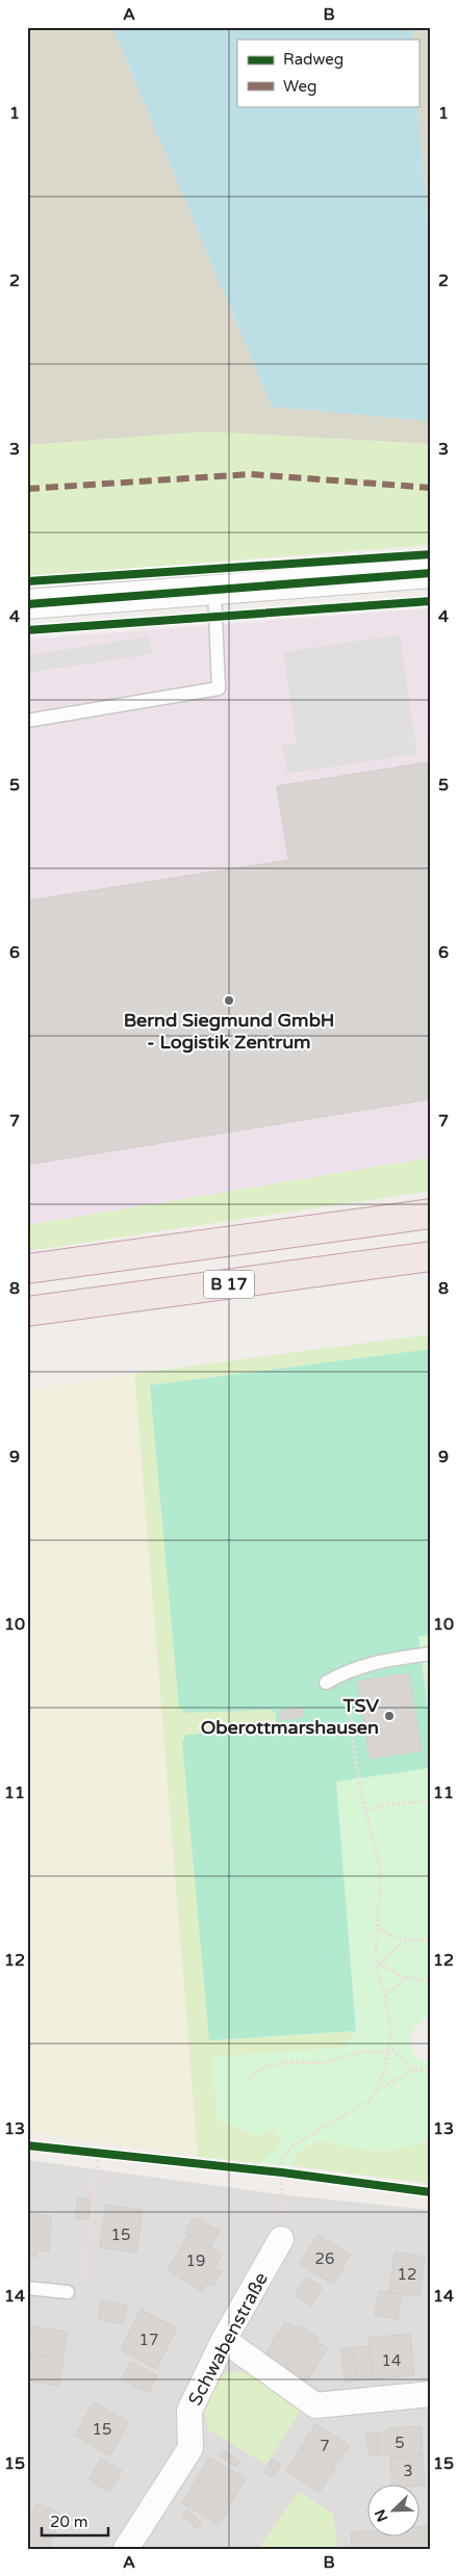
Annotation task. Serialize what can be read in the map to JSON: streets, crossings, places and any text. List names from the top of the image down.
{
  "streets": {
    "highway": ["B 17"],
    "street": ["Schwabenstraße"]
  },
  "places": ["Bernd Siegmund GmbH - Logistik Zentrum", "TSV Oberottmarshausen"],
  "house_numbers": [
    "15",
    "26",
    "19",
    "12",
    "17",
    "14",
    "15",
    "5",
    "7",
    "3"
  ],
  "legend": ["Radweg", "Weg"],
  "scale_bar": "20 m",
  "north": "bottom left",
  "grid": {
    "columns": ["A", "B"],
    "rows": [
      "1",
      "2",
      "3",
      "4",
      "5",
      "6",
      "7",
      "8",
      "9",
      "10",
      "11",
      "12",
      "13",
      "14",
      "15"
    ]
  }
}
